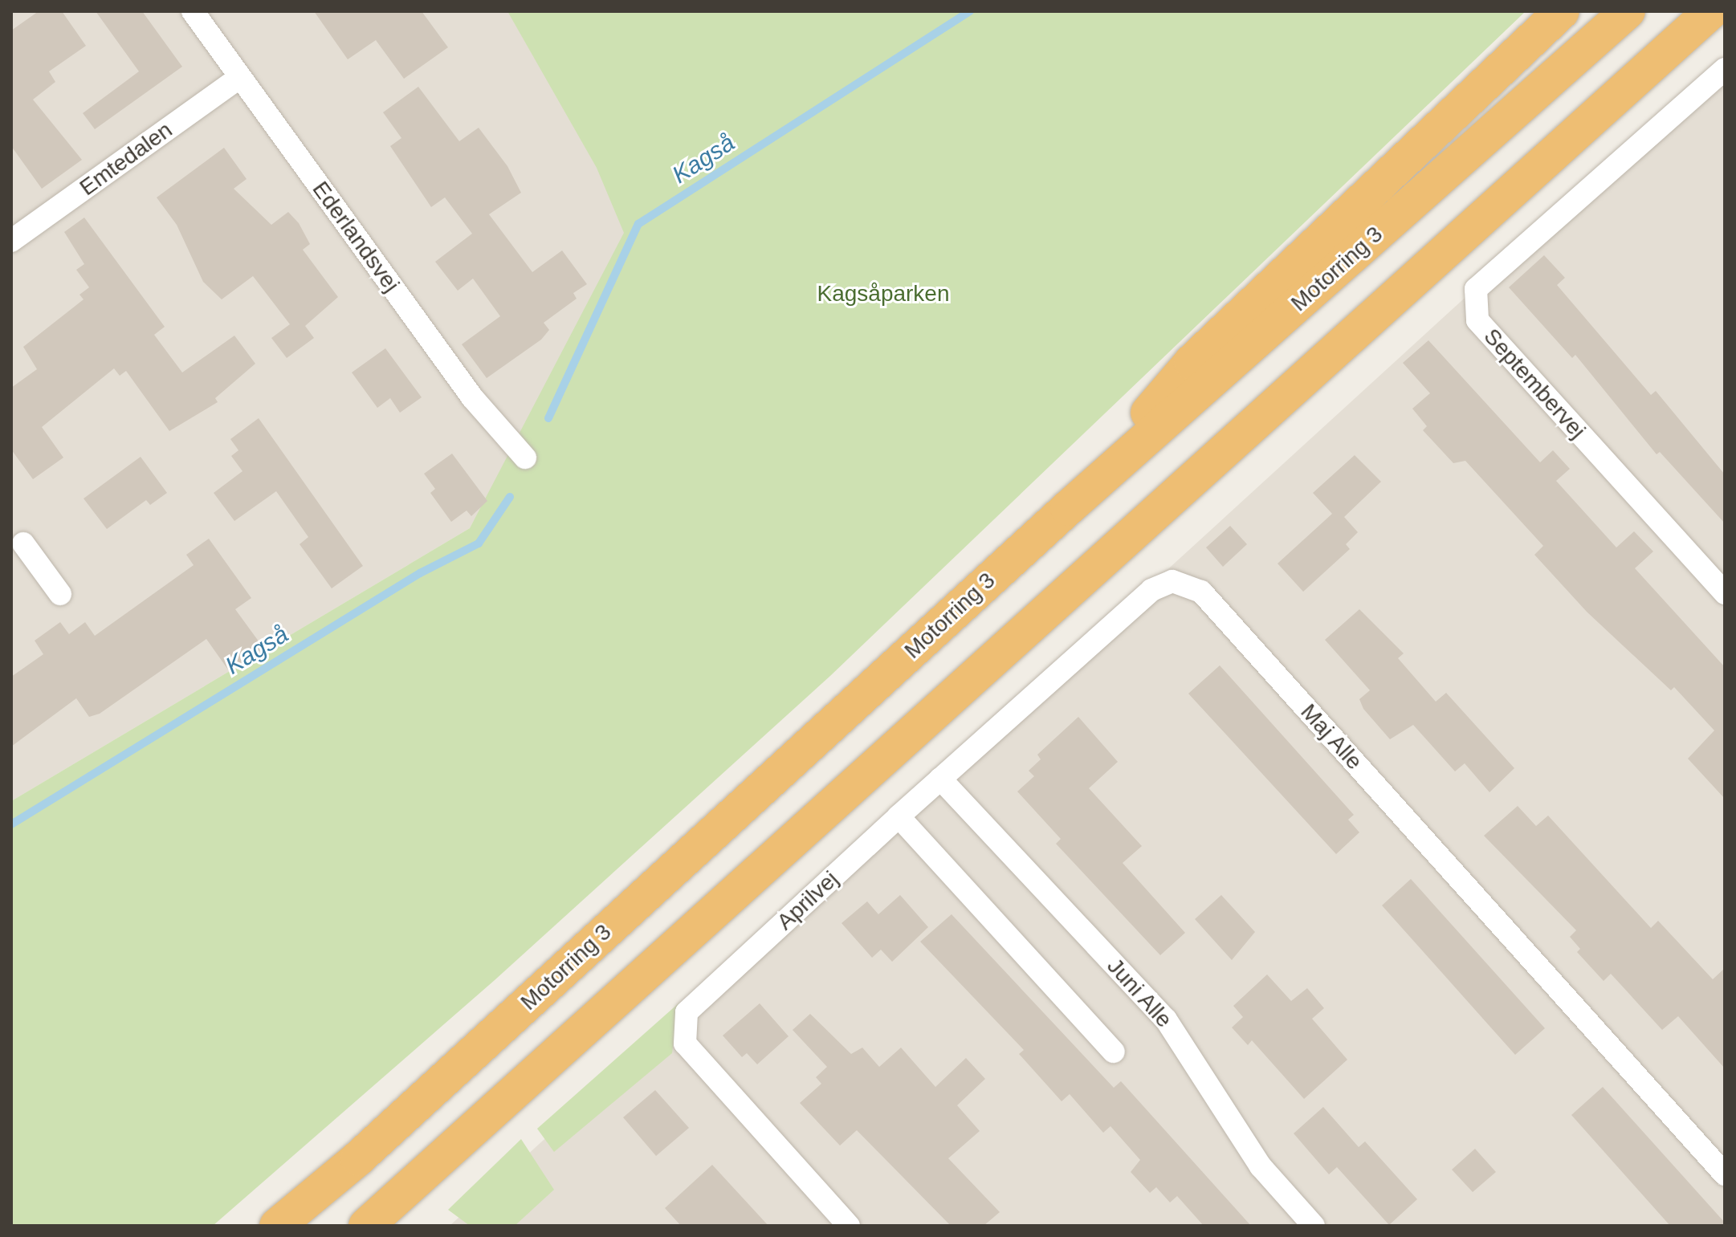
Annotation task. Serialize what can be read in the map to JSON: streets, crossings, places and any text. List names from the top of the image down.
{
  "streets": {
    "highway": ["Motorring 3"],
    "street": [
      "Emtedalen",
      "Ederlandsvej",
      "Septembervej",
      "Maj Alle",
      "Aprilvej",
      "Juni Alle"
    ]
  },
  "crossings": [
    ["Emtedalen", "Ederlandsvej"],
    ["Maj Alle", "Aprilvej"],
    ["Maj Alle", "Juni Alle"]
  ],
  "water": ["Kagså"],
  "parks": ["Kagsåparken"]
}
